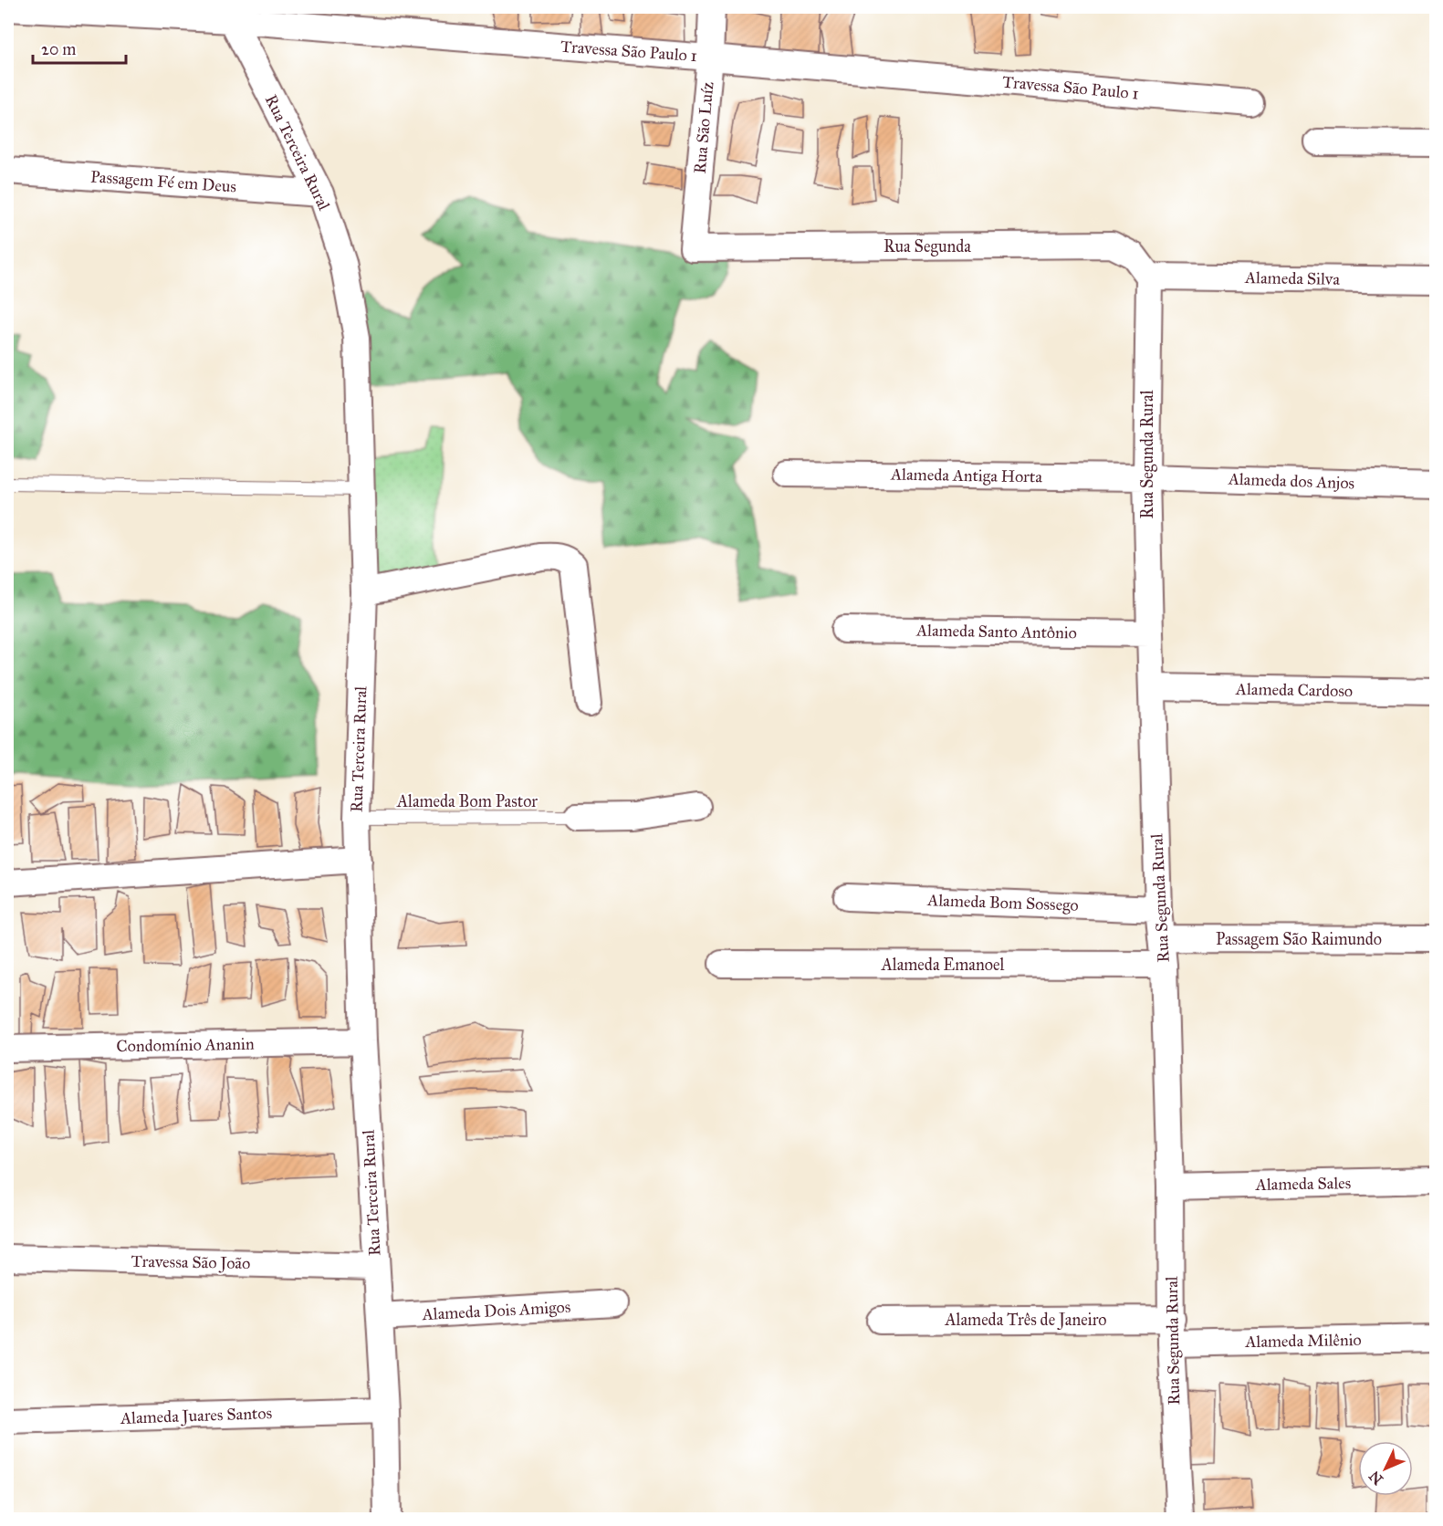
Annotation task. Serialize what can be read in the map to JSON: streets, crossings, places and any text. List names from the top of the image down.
{
  "streets": {
    "street": [
      "Travessa São Paulo 1",
      "Rua São Luíz",
      "Rua Terceira Rural",
      "Passagem Fé em Deus",
      "Rua Segunda",
      "Alameda Silva",
      "Rua Segunda Rural",
      "Alameda Antiga Horta",
      "Alameda dos Anjos",
      "Alameda Santo Antônio",
      "Alameda Cardoso",
      "Alameda Bom Sossego",
      "Passagem São Raimundo",
      "Alameda Emanoel",
      "Condomínio Ananin",
      "Alameda Sales",
      "Travessa São João",
      "Alameda Dois Amigos",
      "Alameda Três de Janeiro",
      "Alameda Milênio",
      "Alameda Juares Santos"
    ],
    "lane": ["Alameda Bom Pastor"]
  },
  "crossings": [
    ["Travessa São Paulo 1", "Rua São Luíz"],
    ["Travessa São Paulo 1", "Rua Terceira Rural"],
    ["Rua São Luíz", "Rua Segunda"],
    ["Rua Terceira Rural", "Passagem Fé em Deus"],
    ["Rua Terceira Rural", "Alameda Bom Pastor"],
    ["Rua Terceira Rural", "Condomínio Ananin"],
    ["Rua Terceira Rural", "Travessa São João"],
    ["Rua Terceira Rural", "Alameda Dois Amigos"],
    ["Rua Terceira Rural", "Alameda Juares Santos"],
    ["Rua Segunda", "Alameda Silva"],
    ["Rua Segunda", "Rua Segunda Rural"],
    ["Alameda Silva", "Rua Segunda Rural"],
    ["Rua Segunda Rural", "Alameda Antiga Horta"],
    ["Rua Segunda Rural", "Alameda dos Anjos"],
    ["Rua Segunda Rural", "Alameda Santo Antônio"],
    ["Rua Segunda Rural", "Alameda Cardoso"],
    ["Rua Segunda Rural", "Alameda Bom Sossego"],
    ["Rua Segunda Rural", "Passagem São Raimundo"],
    ["Rua Segunda Rural", "Alameda Emanoel"],
    ["Rua Segunda Rural", "Alameda Sales"],
    ["Rua Segunda Rural", "Alameda Três de Janeiro"],
    ["Rua Segunda Rural", "Alameda Milênio"],
    ["Alameda Antiga Horta", "Alameda dos Anjos"],
    ["Alameda Três de Janeiro", "Alameda Milênio"]
  ],
  "scale_bar": "20 m",
  "north": "bottom left"
}
